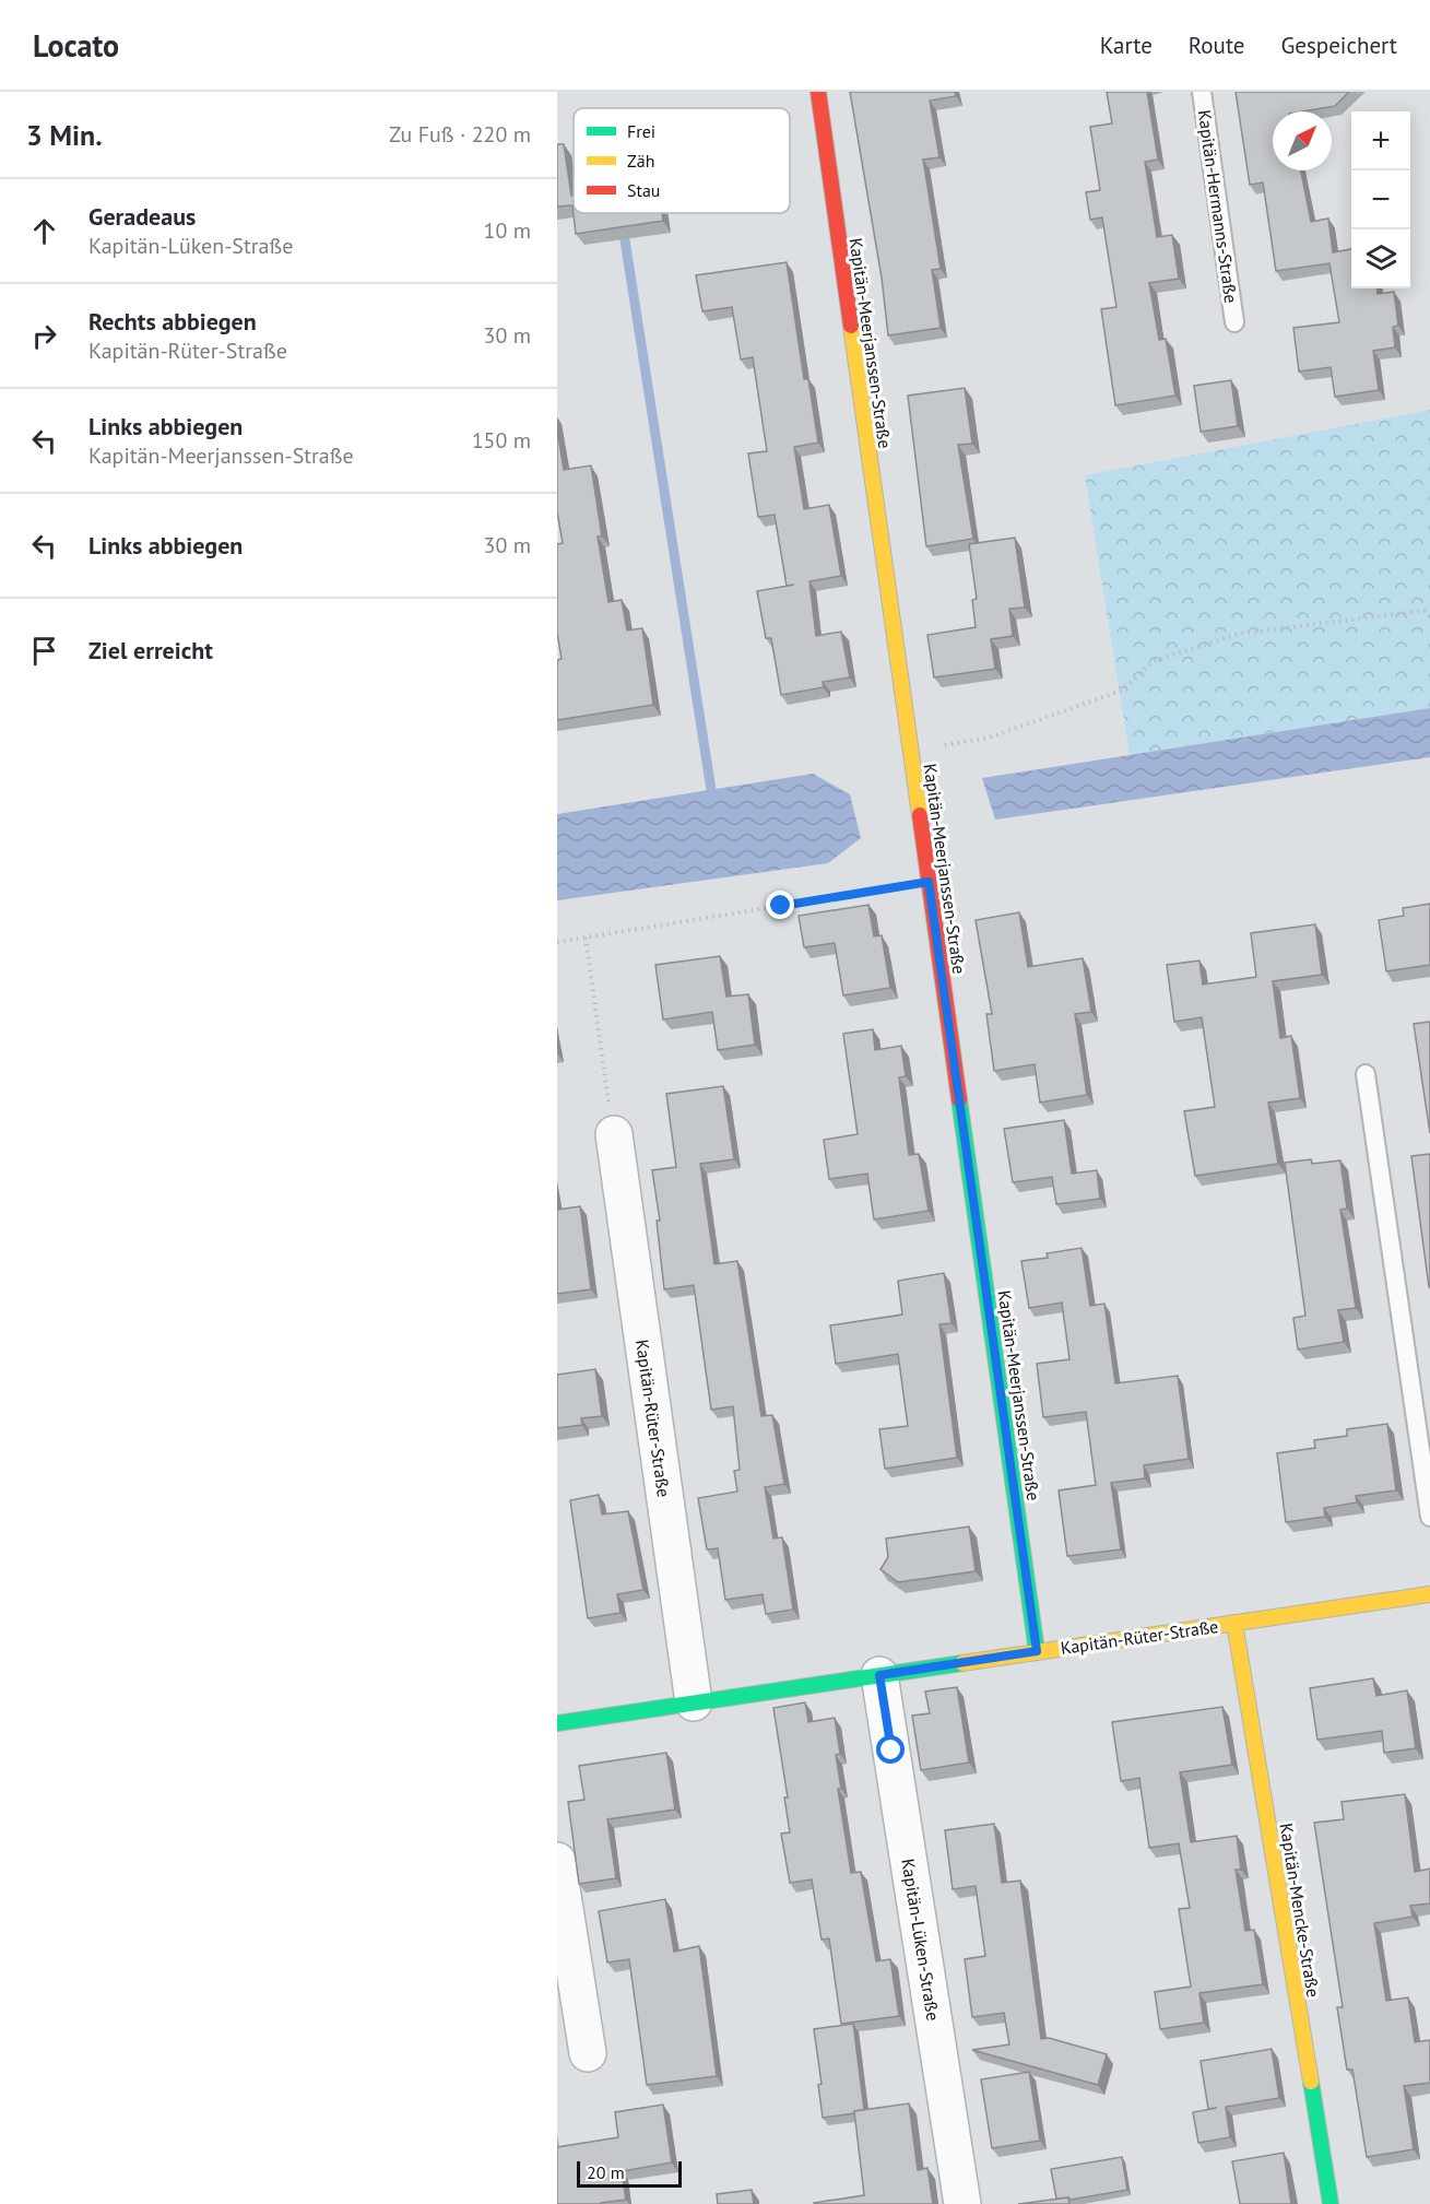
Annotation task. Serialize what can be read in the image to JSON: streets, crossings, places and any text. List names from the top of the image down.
{
  "streets": {
    "street": [
      "Kapitän-Meerjanssen-Straße",
      "Kapitän-Rüter-Straße",
      "Kapitän-Mencke-Straße",
      "Kapitän-Lüken-Straße"
    ],
    "lane": ["Kapitän-Hermanns-Straße"]
  },
  "crossings": [
    ["Kapitän-Meerjanssen-Straße", "Kapitän-Rüter-Straße"],
    ["Kapitän-Rüter-Straße", "Kapitän-Mencke-Straße"],
    ["Kapitän-Rüter-Straße", "Kapitän-Lüken-Straße"]
  ],
  "legend": ["Frei", "Zäh", "Stau"],
  "scale_bar": "20 m",
  "north": "top right",
  "page": {
    "header": "Locato",
    "nav": ["Karte", "Route", "Gespeichert"],
    "heading": ["3 Min.", "Zu Fuß · 220 m"],
    "map_buttons": ["+", "−"],
    "list": [
      ["Geradeaus", "Kapitän-Lüken-Straße", "10 m"],
      ["Rechts abbiegen", "Kapitän-Rüter-Straße", "30 m"],
      ["Links abbiegen", "Kapitän-Meerjanssen-Straße", "150 m"],
      ["Links abbiegen", "30 m"],
      "Ziel erreicht"
    ],
    "scale": "20 m"
  }
}
